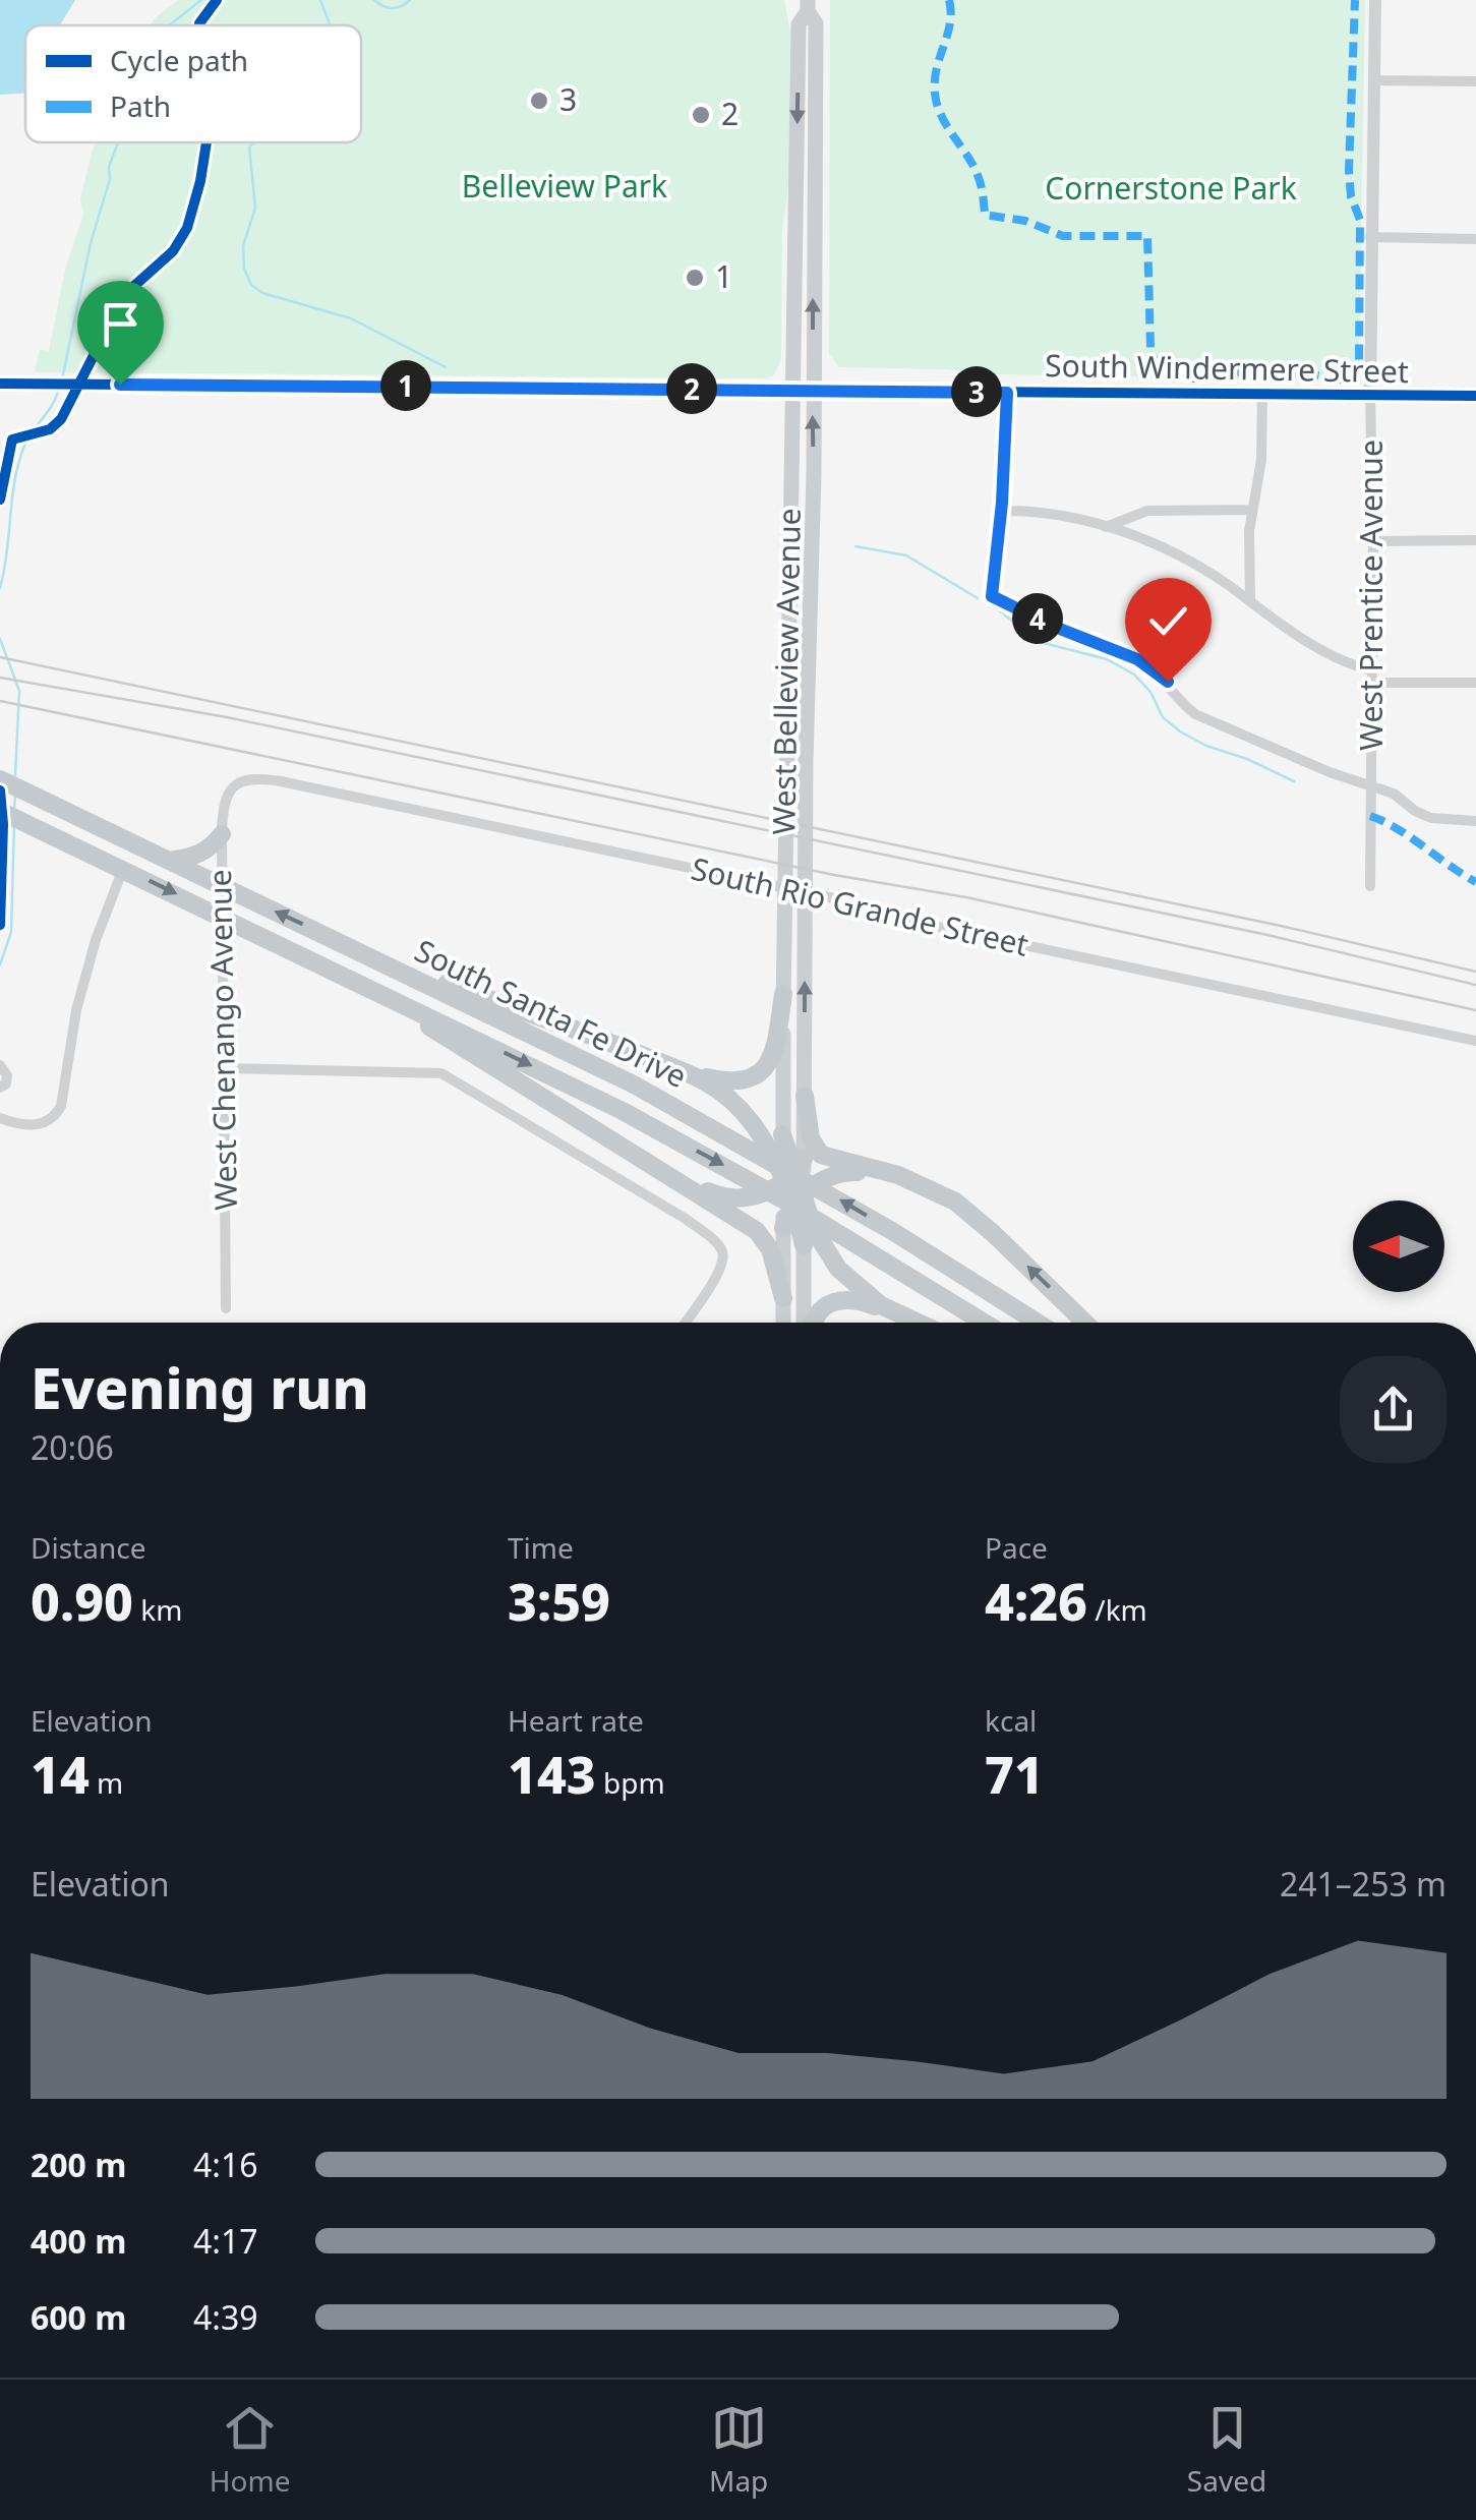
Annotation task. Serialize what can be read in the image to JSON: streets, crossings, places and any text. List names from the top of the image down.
{
  "streets": {
    "highway": ["South Santa Fe Drive"],
    "main road": ["West Belleview Avenue"],
    "street": [
      "South Windermere Street",
      "West Prentice Avenue",
      "South Rio Grande Street",
      "West Chenango Avenue"
    ]
  },
  "crossings": [
    ["South Windermere Street", "West Prentice Avenue"],
    ["South Windermere Street", "West Belleview Avenue"],
    ["South Rio Grande Street", "West Chenango Avenue"],
    ["South Santa Fe Drive", "West Chenango Avenue"]
  ],
  "parks": ["Belleview Park", "Cornerstone Park"],
  "places": ["3", "2", "1"],
  "legend": ["Cycle path", "Path"],
  "north": "left",
  "page": {
    "pins": [
      "1",
      "2",
      "3",
      "4"
    ],
    "heading": ["Evening run", "20:06"],
    "stats": [
      ["Distance", "0.90 km"],
      ["Time", "3:59"],
      ["Pace", "4:26 /km"],
      ["Elevation", "14 m"],
      ["Heart rate", "143 bpm"],
      ["kcal", "71"]
    ],
    "chart": ["Elevation", "241–253 m"],
    "list": [
      {
        "name": "200 m",
        "note": "4:16"
      },
      {
        "name": "400 m",
        "note": "4:17"
      },
      {
        "name": "600 m",
        "note": "4:39"
      }
    ],
    "tabs": ["Home", "Map", "Saved"]
  }
}
